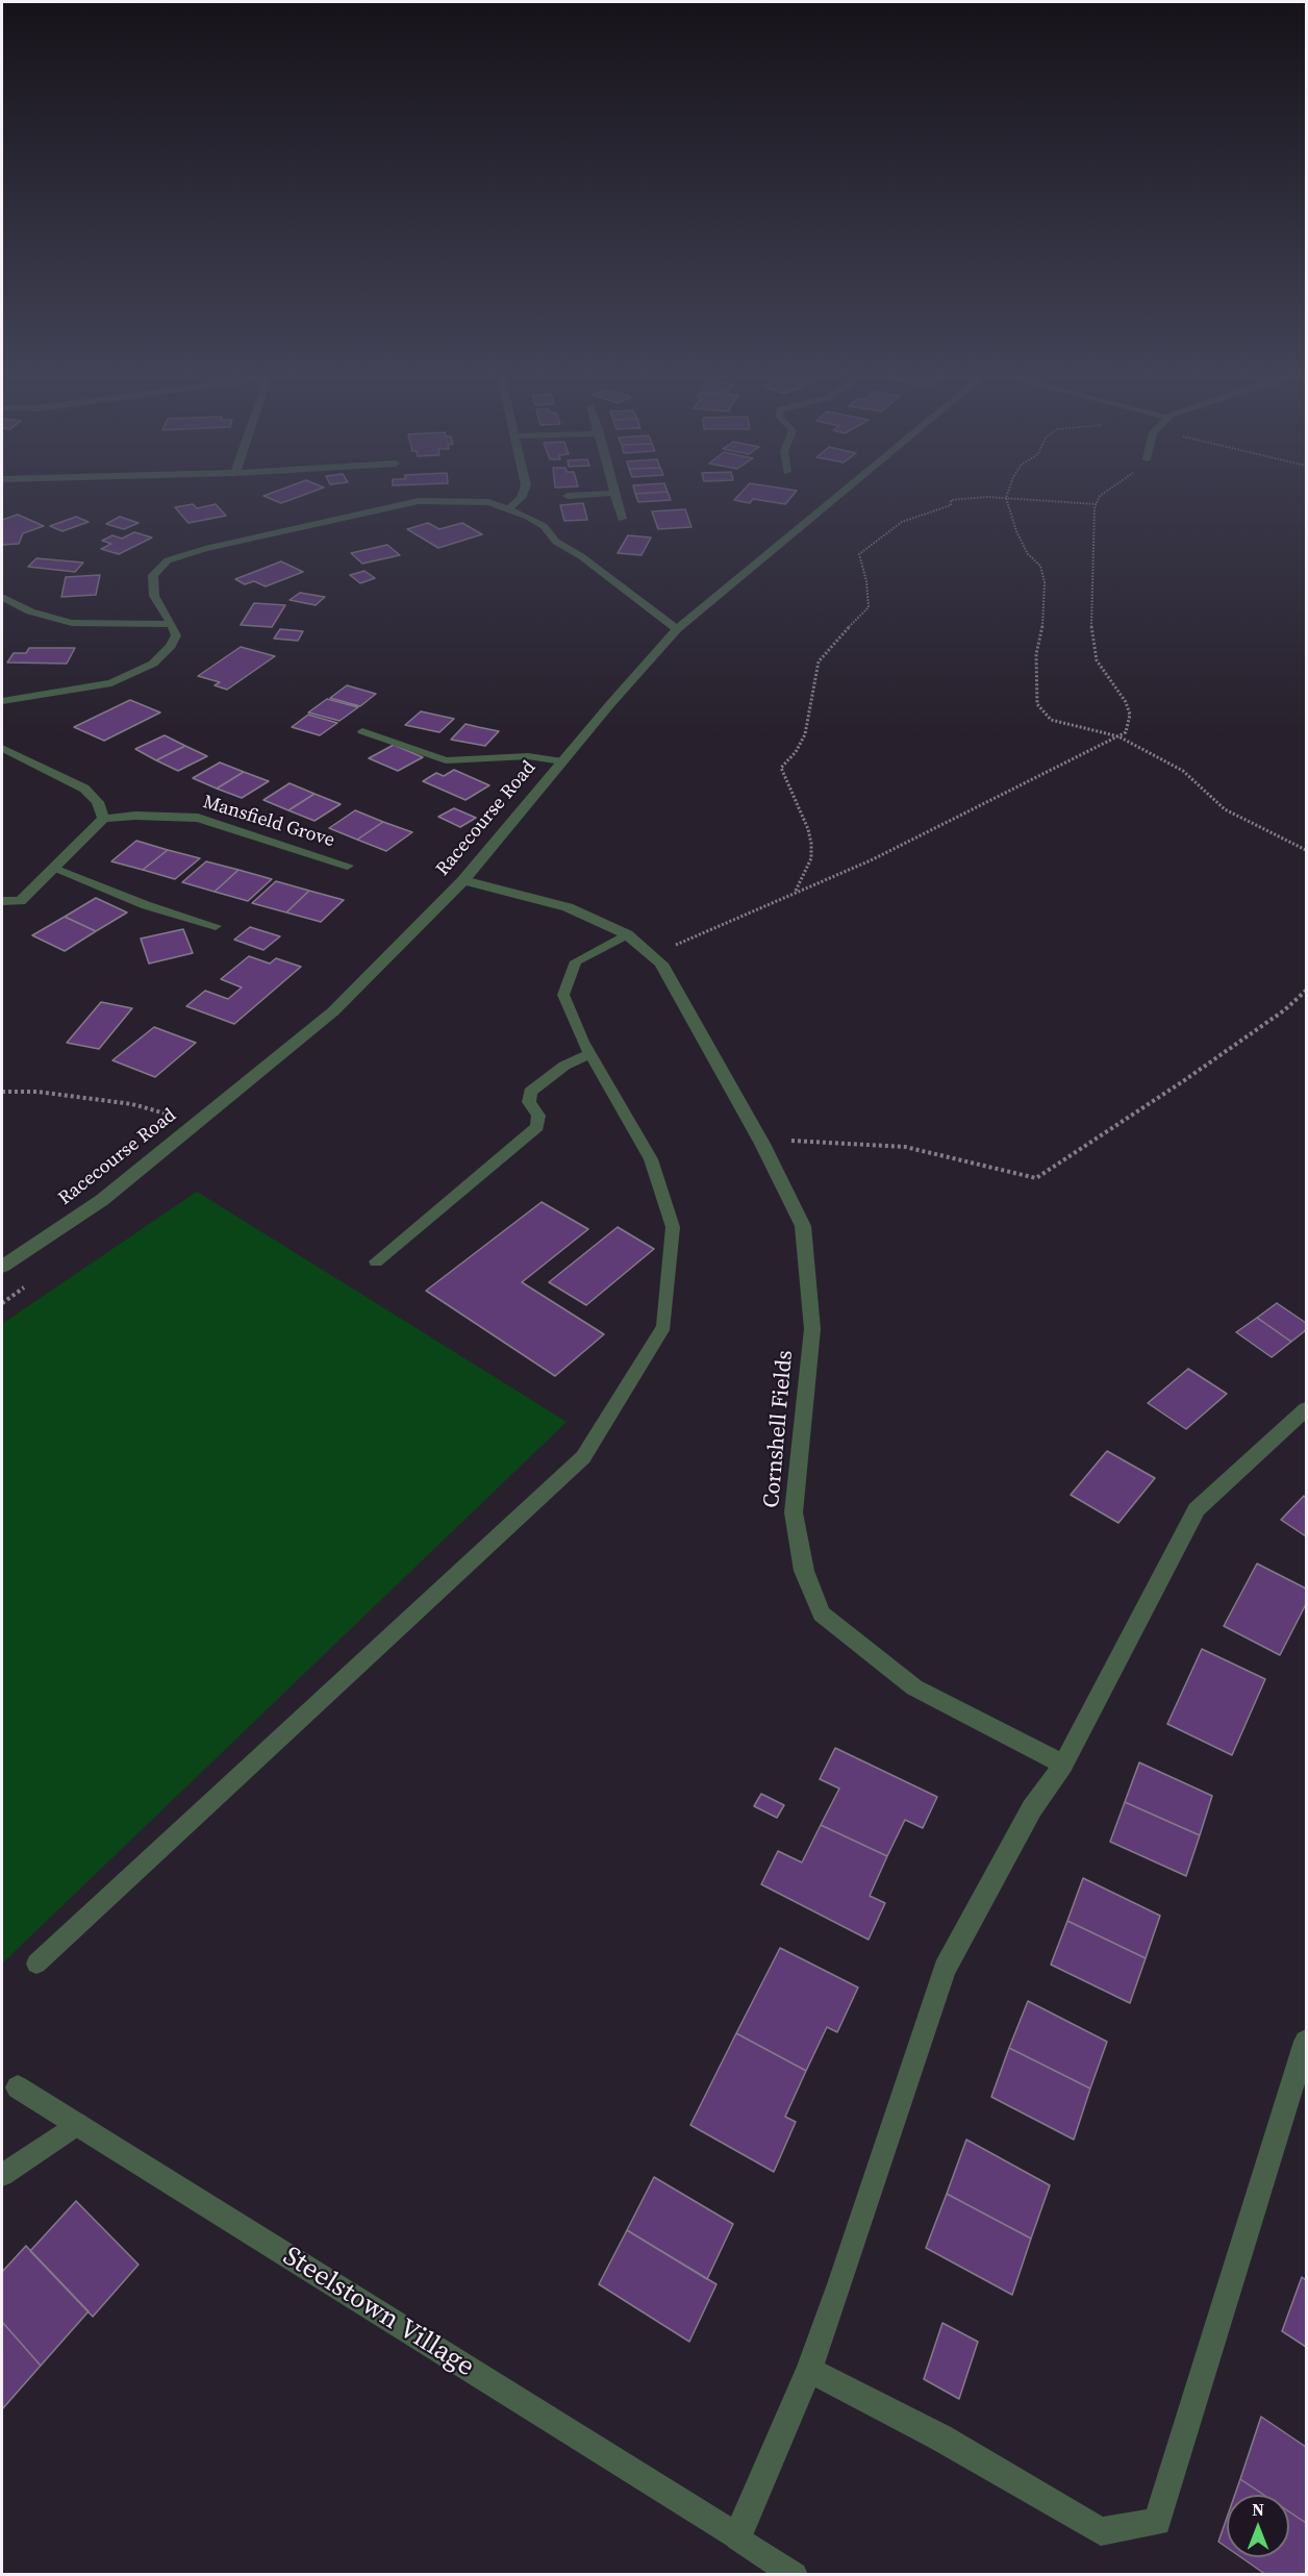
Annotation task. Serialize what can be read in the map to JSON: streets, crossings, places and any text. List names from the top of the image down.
{
  "streets": {
    "street": [
      "Racecourse Road",
      "Mansfield Grove",
      "Cornshell Fields",
      "Steelstown Village"
    ]
  },
  "crossings": [
    ["Racecourse Road", "Cornshell Fields"]
  ],
  "north": "top"
}
